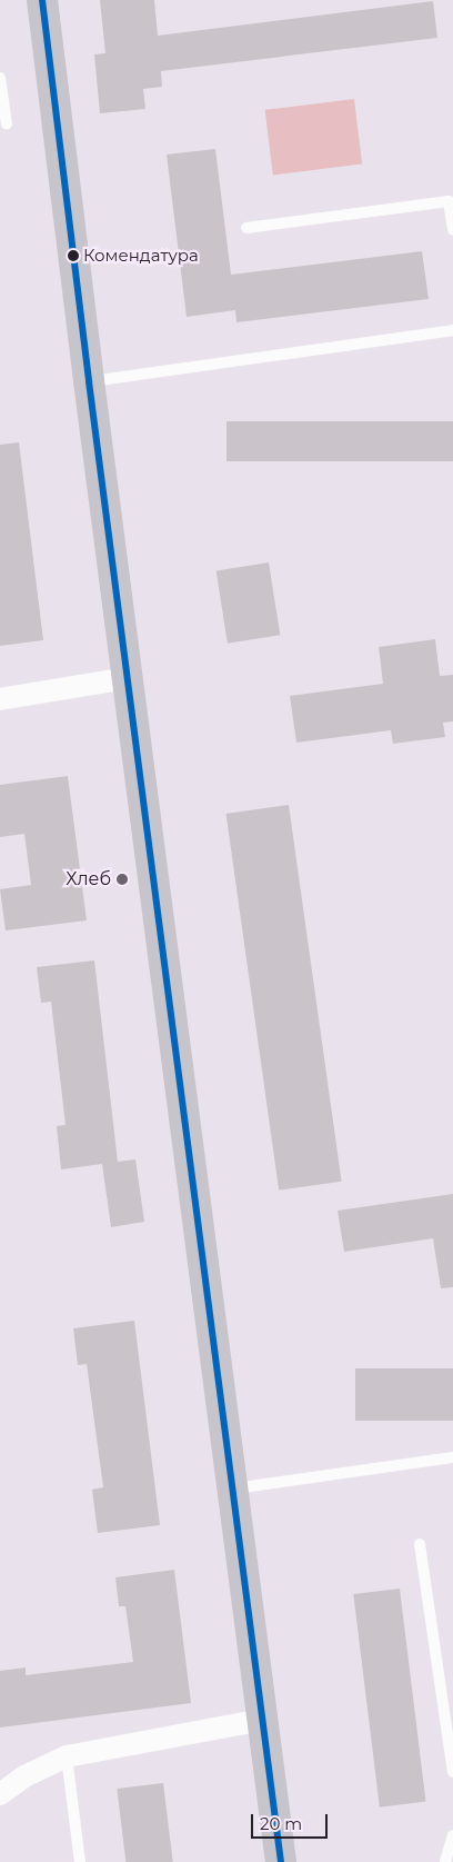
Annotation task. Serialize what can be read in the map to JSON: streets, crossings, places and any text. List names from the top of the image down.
{
  "places": ["Комендатура", "Хлеб"],
  "scale_bar": "20 m"
}
